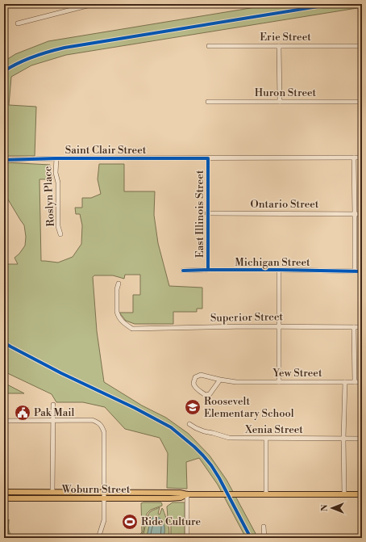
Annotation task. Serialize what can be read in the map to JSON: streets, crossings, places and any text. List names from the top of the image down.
{
  "streets": {
    "main road": ["Woburn Street"],
    "street": [
      "Erie Street",
      "Huron Street",
      "Saint Clair Street",
      "Roslyn Place",
      "Ontario Street",
      "East Illinois Street",
      "Michigan Street",
      "Superior Street",
      "Yew Street",
      "Xenia Street"
    ]
  },
  "crossings": [
    ["Saint Clair Street", "Roslyn Place"],
    ["Saint Clair Street", "East Illinois Street"],
    ["Ontario Street", "East Illinois Street"],
    ["East Illinois Street", "Michigan Street"]
  ],
  "places": {
    "school or university": ["Roosevelt Elementary School"],
    "public building": ["Pak Mail"],
    "sports": ["Ride Culture"]
  },
  "north": "left"
}
